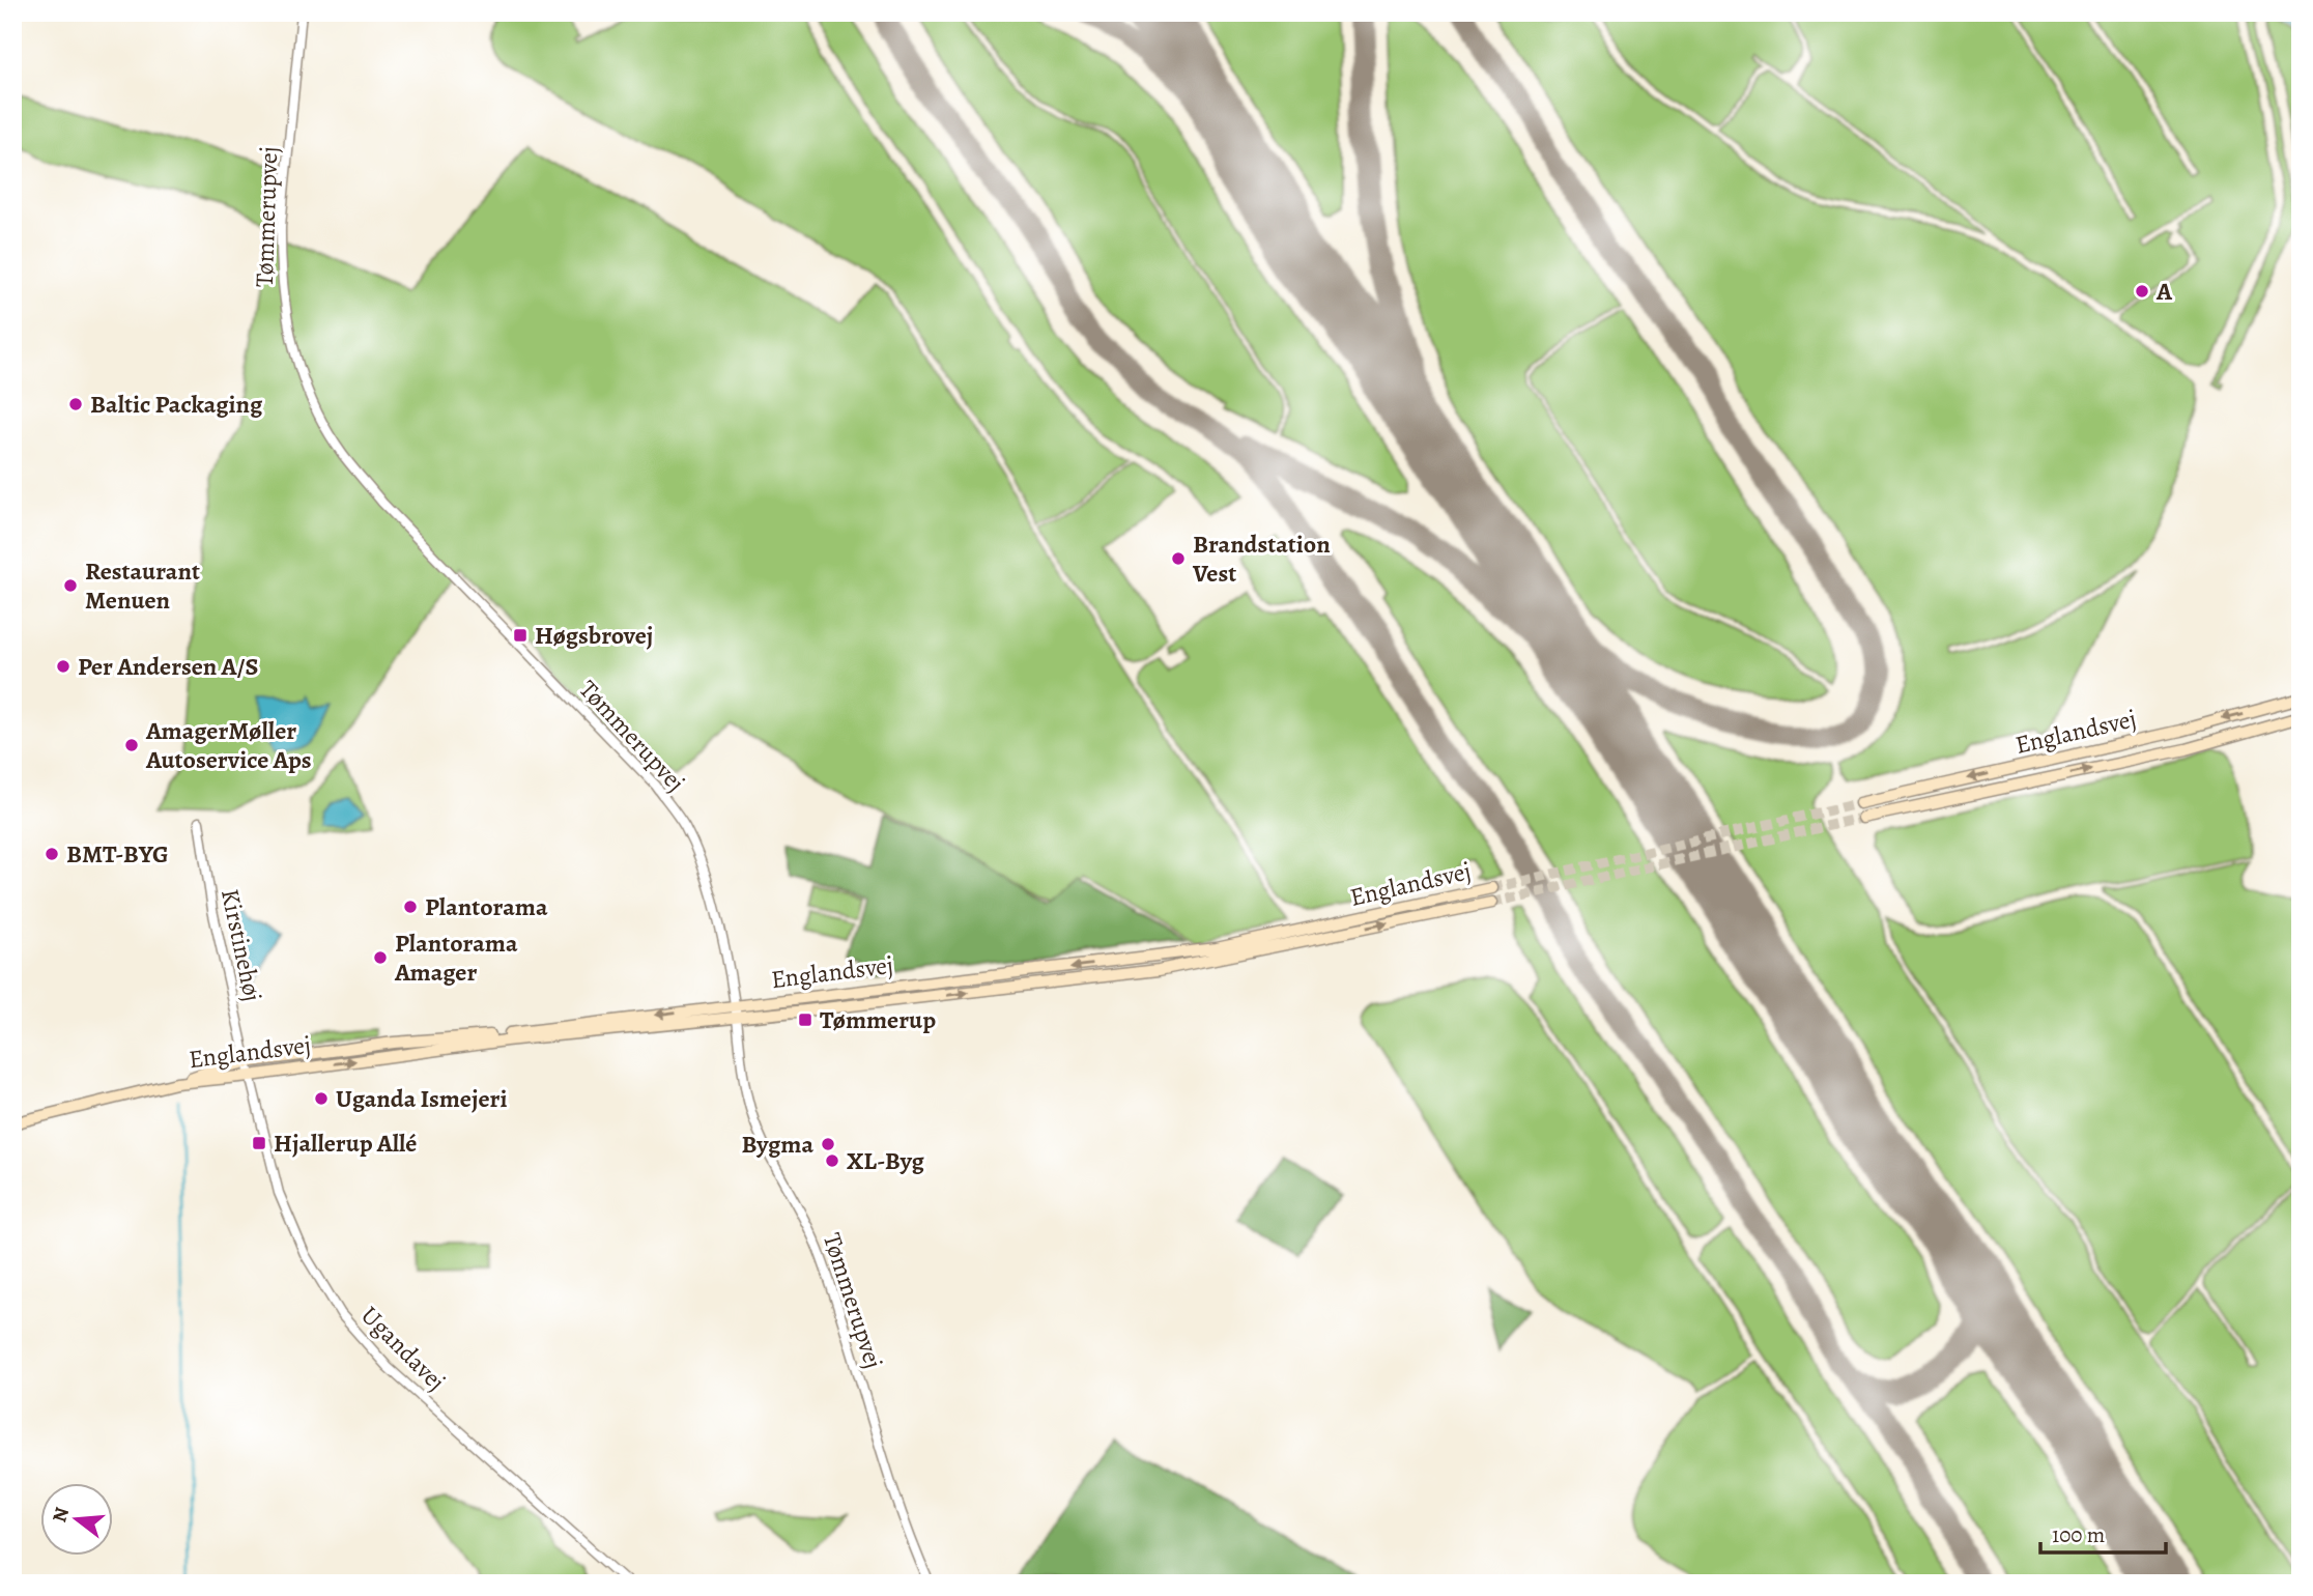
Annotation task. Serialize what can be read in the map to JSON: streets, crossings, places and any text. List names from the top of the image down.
{
  "streets": {
    "main road": ["Englandsvej"],
    "street": ["Tømmerupvej", "Kirstinehøj", "Ugandavej"]
  },
  "crossings": [
    ["Tømmerupvej", "Englandsvej"],
    ["Englandsvej", "Kirstinehøj"],
    ["Englandsvej", "Ugandavej"],
    ["Kirstinehøj", "Ugandavej"]
  ],
  "places": {
    "other": [
      "A",
      "Baltic Packaging",
      "Brandstation Vest",
      "Restaurant Menuen",
      "Per Andersen A/S",
      "AmagerMøller Autoservice Aps",
      "BMT-BYG",
      "Plantorama",
      "Plantorama Amager",
      "Uganda Ismejeri",
      "Bygma",
      "XL-Byg"
    ],
    "transit": ["Høgsbrovej", "Tømmerup", "Hjallerup Allé"]
  },
  "scale_bar": "100 m",
  "north": "left"
}
